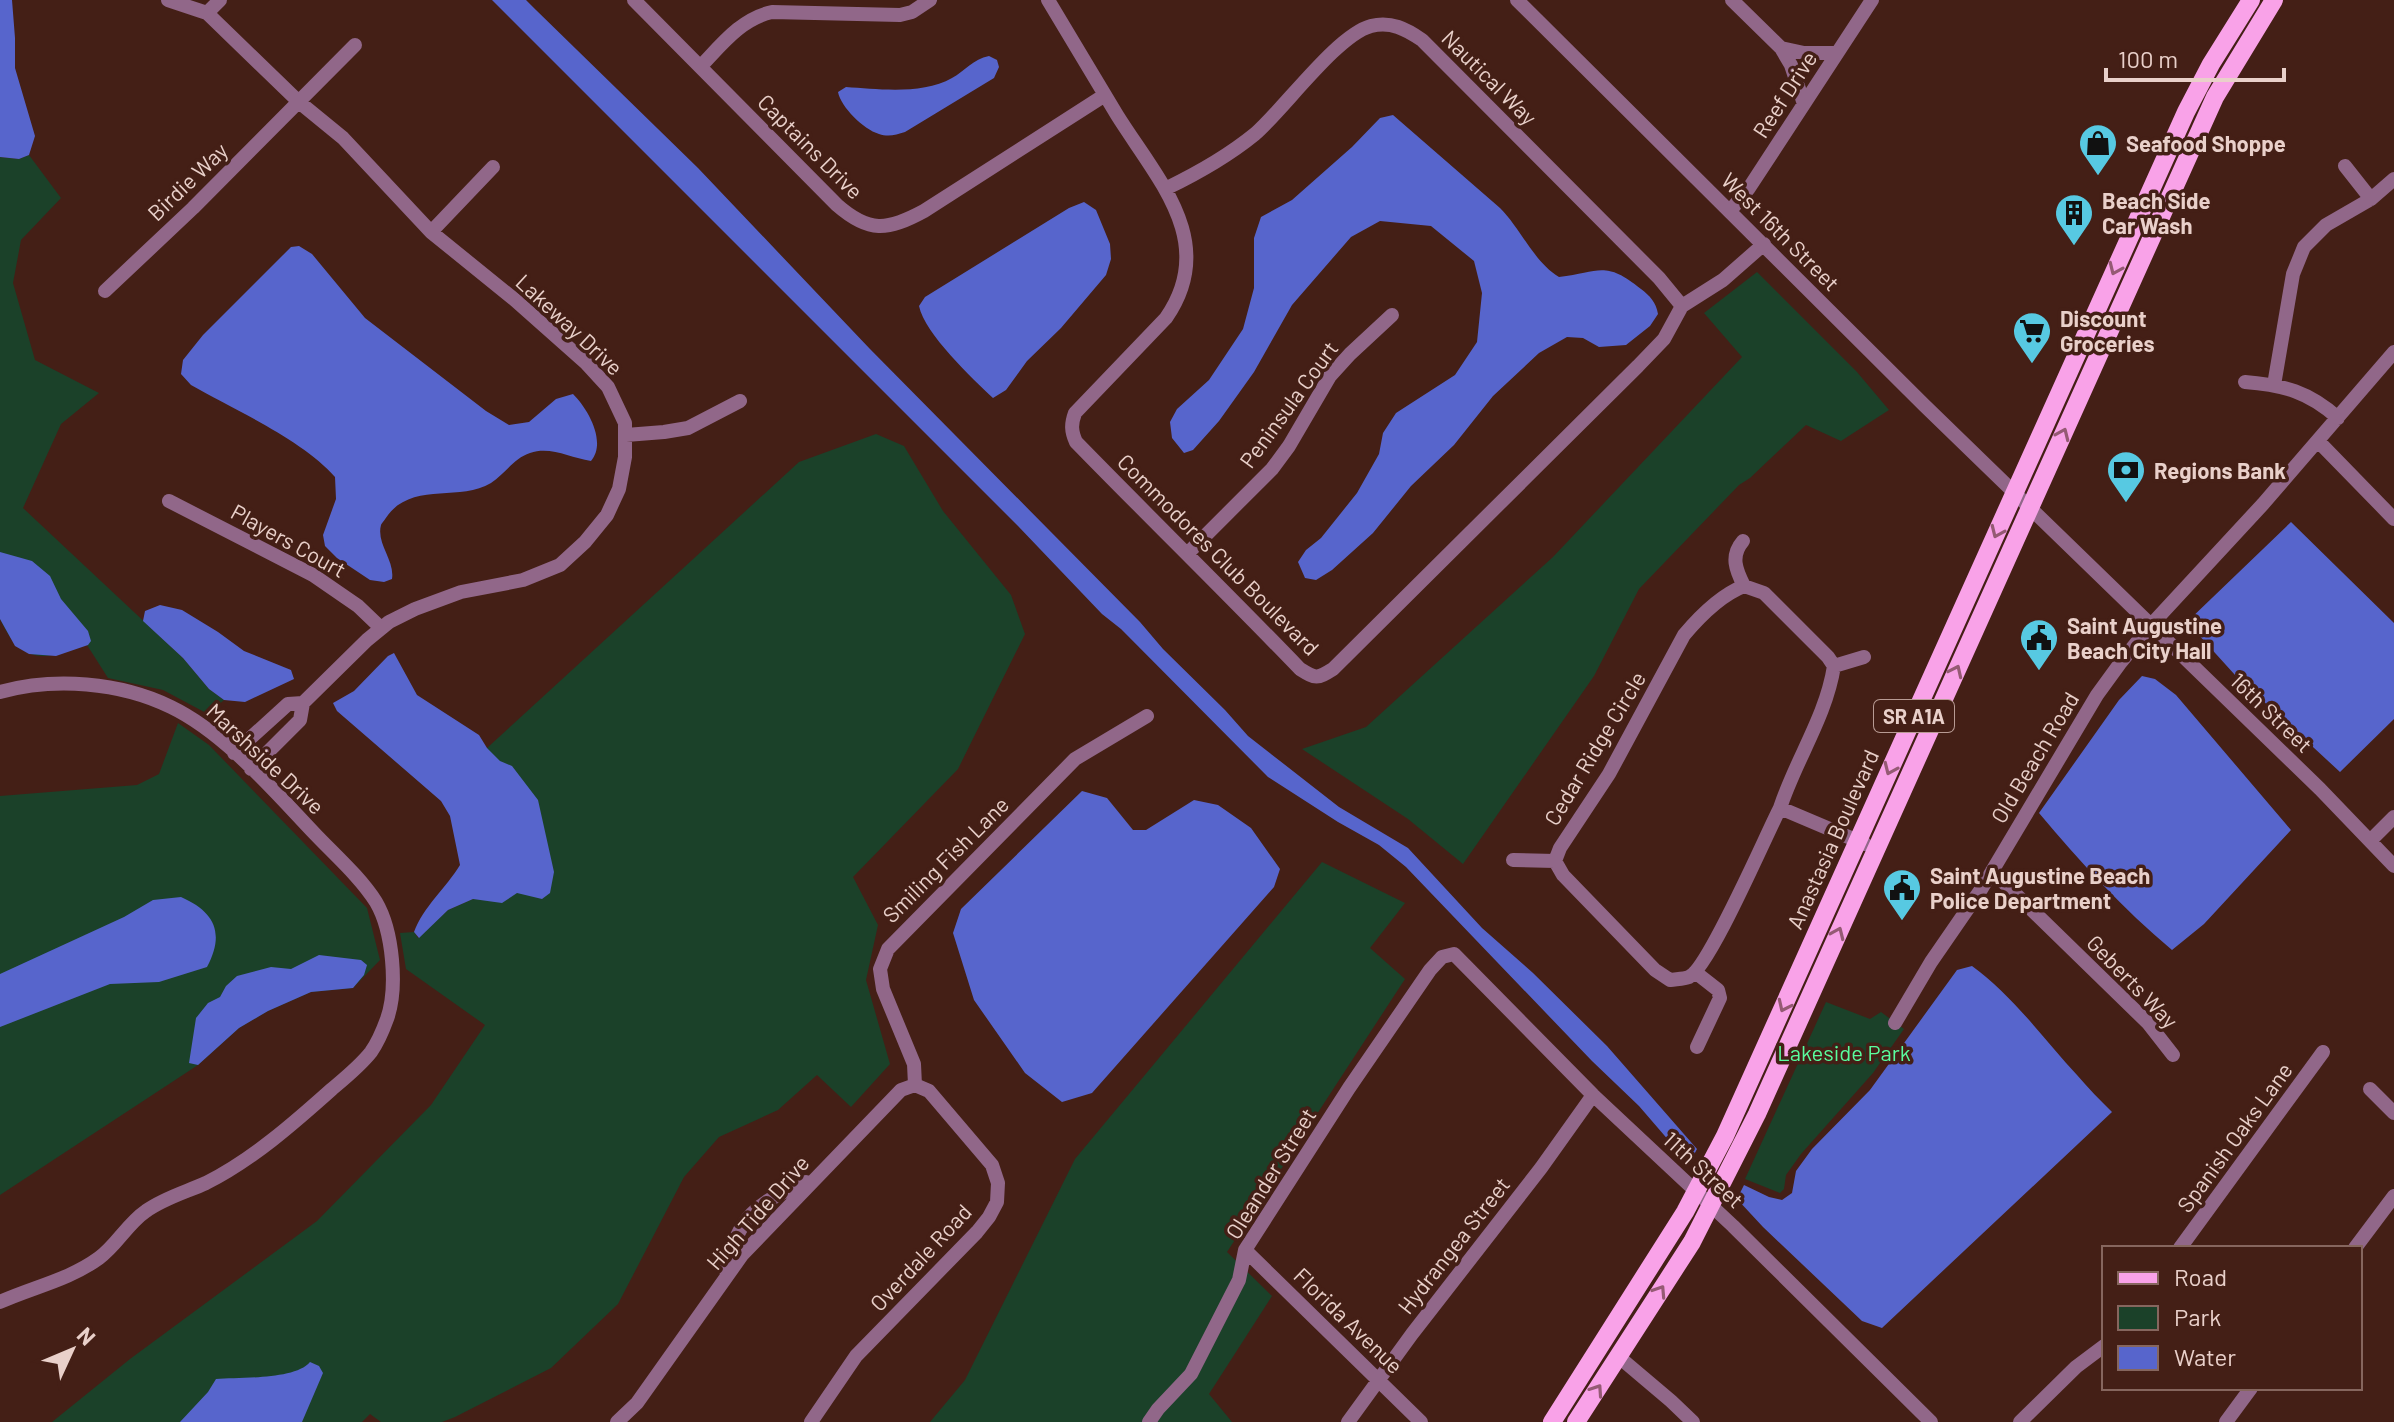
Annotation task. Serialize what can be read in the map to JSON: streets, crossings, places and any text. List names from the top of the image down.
{
  "streets": {
    "main road": ["SR A1A", "Anastasia Boulevard"],
    "street": [
      "Nautical Way",
      "Reef Drive",
      "Captains Drive",
      "Birdie Way",
      "West 16th Street",
      "Lakeway Drive",
      "Peninsula Court",
      "Players Court",
      "Commodores Club Boulevard",
      "16th Street",
      "Cedar Ridge Circle",
      "Old Beach Road",
      "Marshside Drive",
      "Smiling Fish Lane",
      "Geberts Way",
      "Spanish Oaks Lane",
      "11th Street",
      "Oleander Street",
      "High Tide Drive",
      "Hydrangea Street",
      "Overdale Road",
      "Florida Avenue"
    ]
  },
  "crossings": [
    ["Nautical Way", "Commodores Club Boulevard"],
    ["Reef Drive", "West 16th Street"],
    ["Captains Drive", "Commodores Club Boulevard"],
    ["Birdie Way", "Lakeway Drive"],
    ["West 16th Street", "Commodores Club Boulevard"],
    ["West 16th Street", "16th Street"],
    ["West 16th Street", "Anastasia Boulevard"],
    ["Lakeway Drive", "Players Court"],
    ["Lakeway Drive", "Marshside Drive"],
    ["Peninsula Court", "Commodores Club Boulevard"],
    ["16th Street", "Old Beach Road"],
    ["16th Street", "Anastasia Boulevard"],
    ["Old Beach Road", "Geberts Way"],
    ["Anastasia Boulevard", "11th Street"],
    ["Smiling Fish Lane", "High Tide Drive"],
    ["Smiling Fish Lane", "Overdale Road"],
    ["11th Street", "Oleander Street"],
    ["11th Street", "Hydrangea Street"],
    ["Oleander Street", "Florida Avenue"],
    ["High Tide Drive", "Overdale Road"],
    ["Hydrangea Street", "Florida Avenue"]
  ],
  "parks": ["Lakeside Park"],
  "places": {
    "shop": ["Seafood Shoppe"],
    "building": ["Beach Side Car Wash"],
    "supermarket": ["Discount Groceries"],
    "bank": ["Regions Bank"],
    "public building": ["Saint Augustine Beach City Hall", "Saint Augustine Beach Police Department"]
  },
  "legend": ["Road", "Park", "Water"],
  "scale_bar": "100 m",
  "north": "top right"
}
